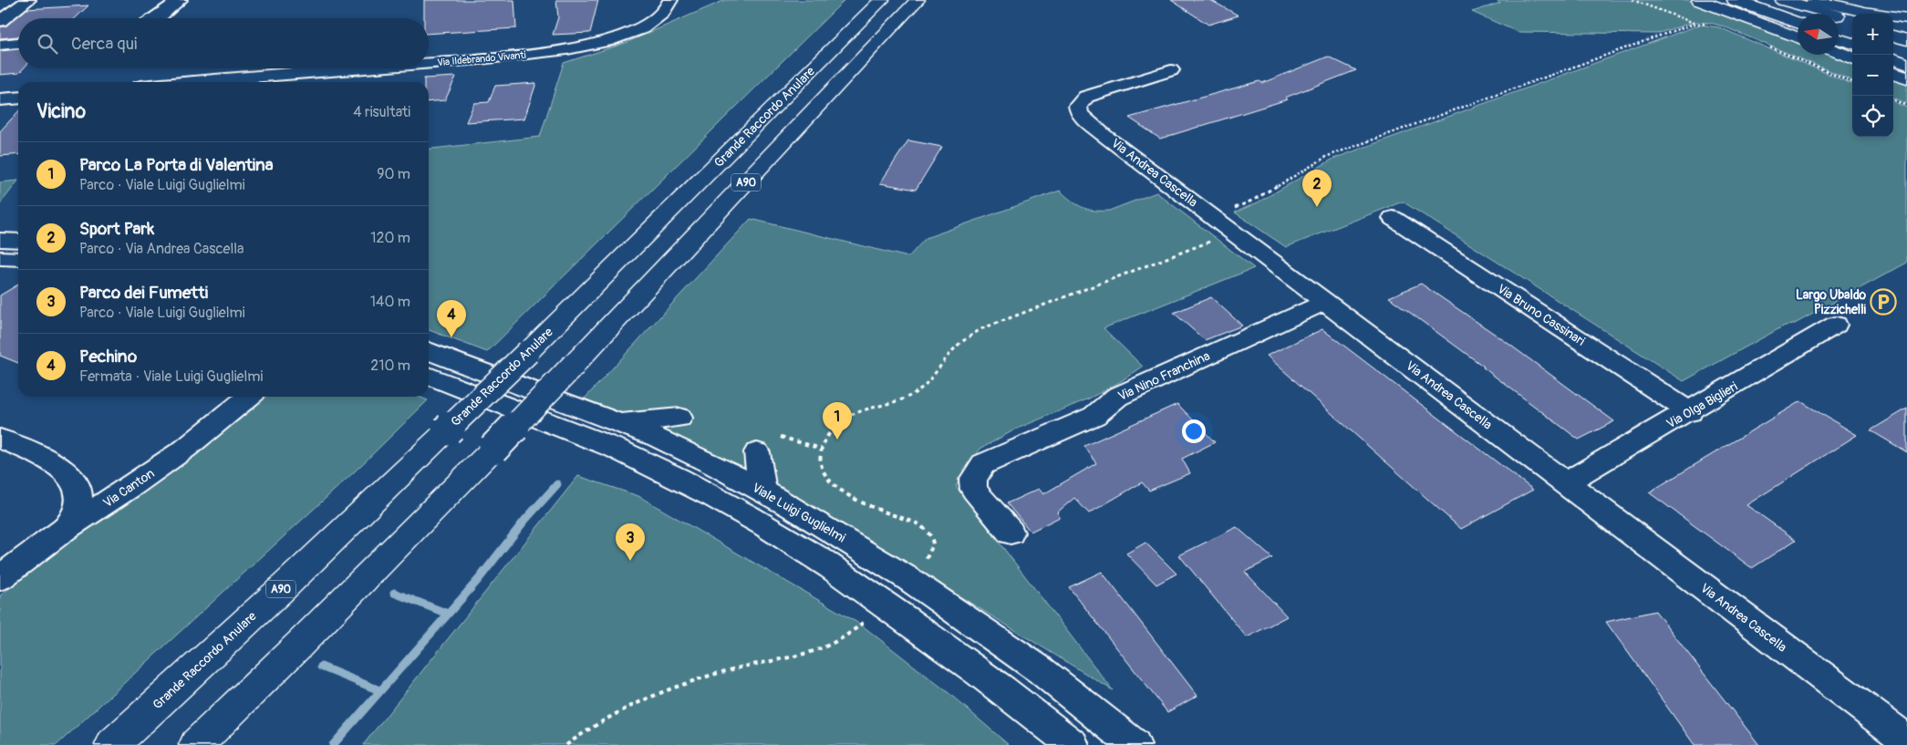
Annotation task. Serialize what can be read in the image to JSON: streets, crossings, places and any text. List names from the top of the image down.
{
  "streets": {
    "main road": ["Grande Raccordo Anulare", "A90"],
    "street": [
      "Via Ildebrando Vivanti",
      "Via Andrea Cascella",
      "Via Bruno Cassinari",
      "Via Nino Franchina",
      "Via Olga Biglieri",
      "Via Canton",
      "Viale Luigi Guglielmi"
    ]
  },
  "crossings": [
    ["Via Andrea Cascella", "Via Nino Franchina"],
    ["Via Andrea Cascella", "Via Olga Biglieri"],
    ["Via Bruno Cassinari", "Via Olga Biglieri"]
  ],
  "places": {
    "parking": ["Largo Ubaldo Pizzichelli"]
  },
  "north": "left",
  "page": {
    "map_buttons": ["+", "−"],
    "search": "Cerca qui",
    "heading": ["Vicino", "4 risultati"],
    "list": [
      {
        "mark": "1",
        "name": "Parco La Porta di Valentina",
        "note": "Parco · Viale Luigi Guglielmi",
        "value": "90 m"
      },
      {
        "mark": "2",
        "name": "Sport Park",
        "note": "Parco · Via Andrea Cascella",
        "value": "120 m"
      },
      {
        "mark": "3",
        "name": "Parco dei Fumetti",
        "note": "Parco · Viale Luigi Guglielmi",
        "value": "140 m"
      },
      {
        "mark": "4",
        "name": "Pechino",
        "note": "Fermata · Viale Luigi Guglielmi",
        "value": "210 m"
      }
    ],
    "pins": [
      "2",
      "4",
      "1",
      "3"
    ]
  }
}
